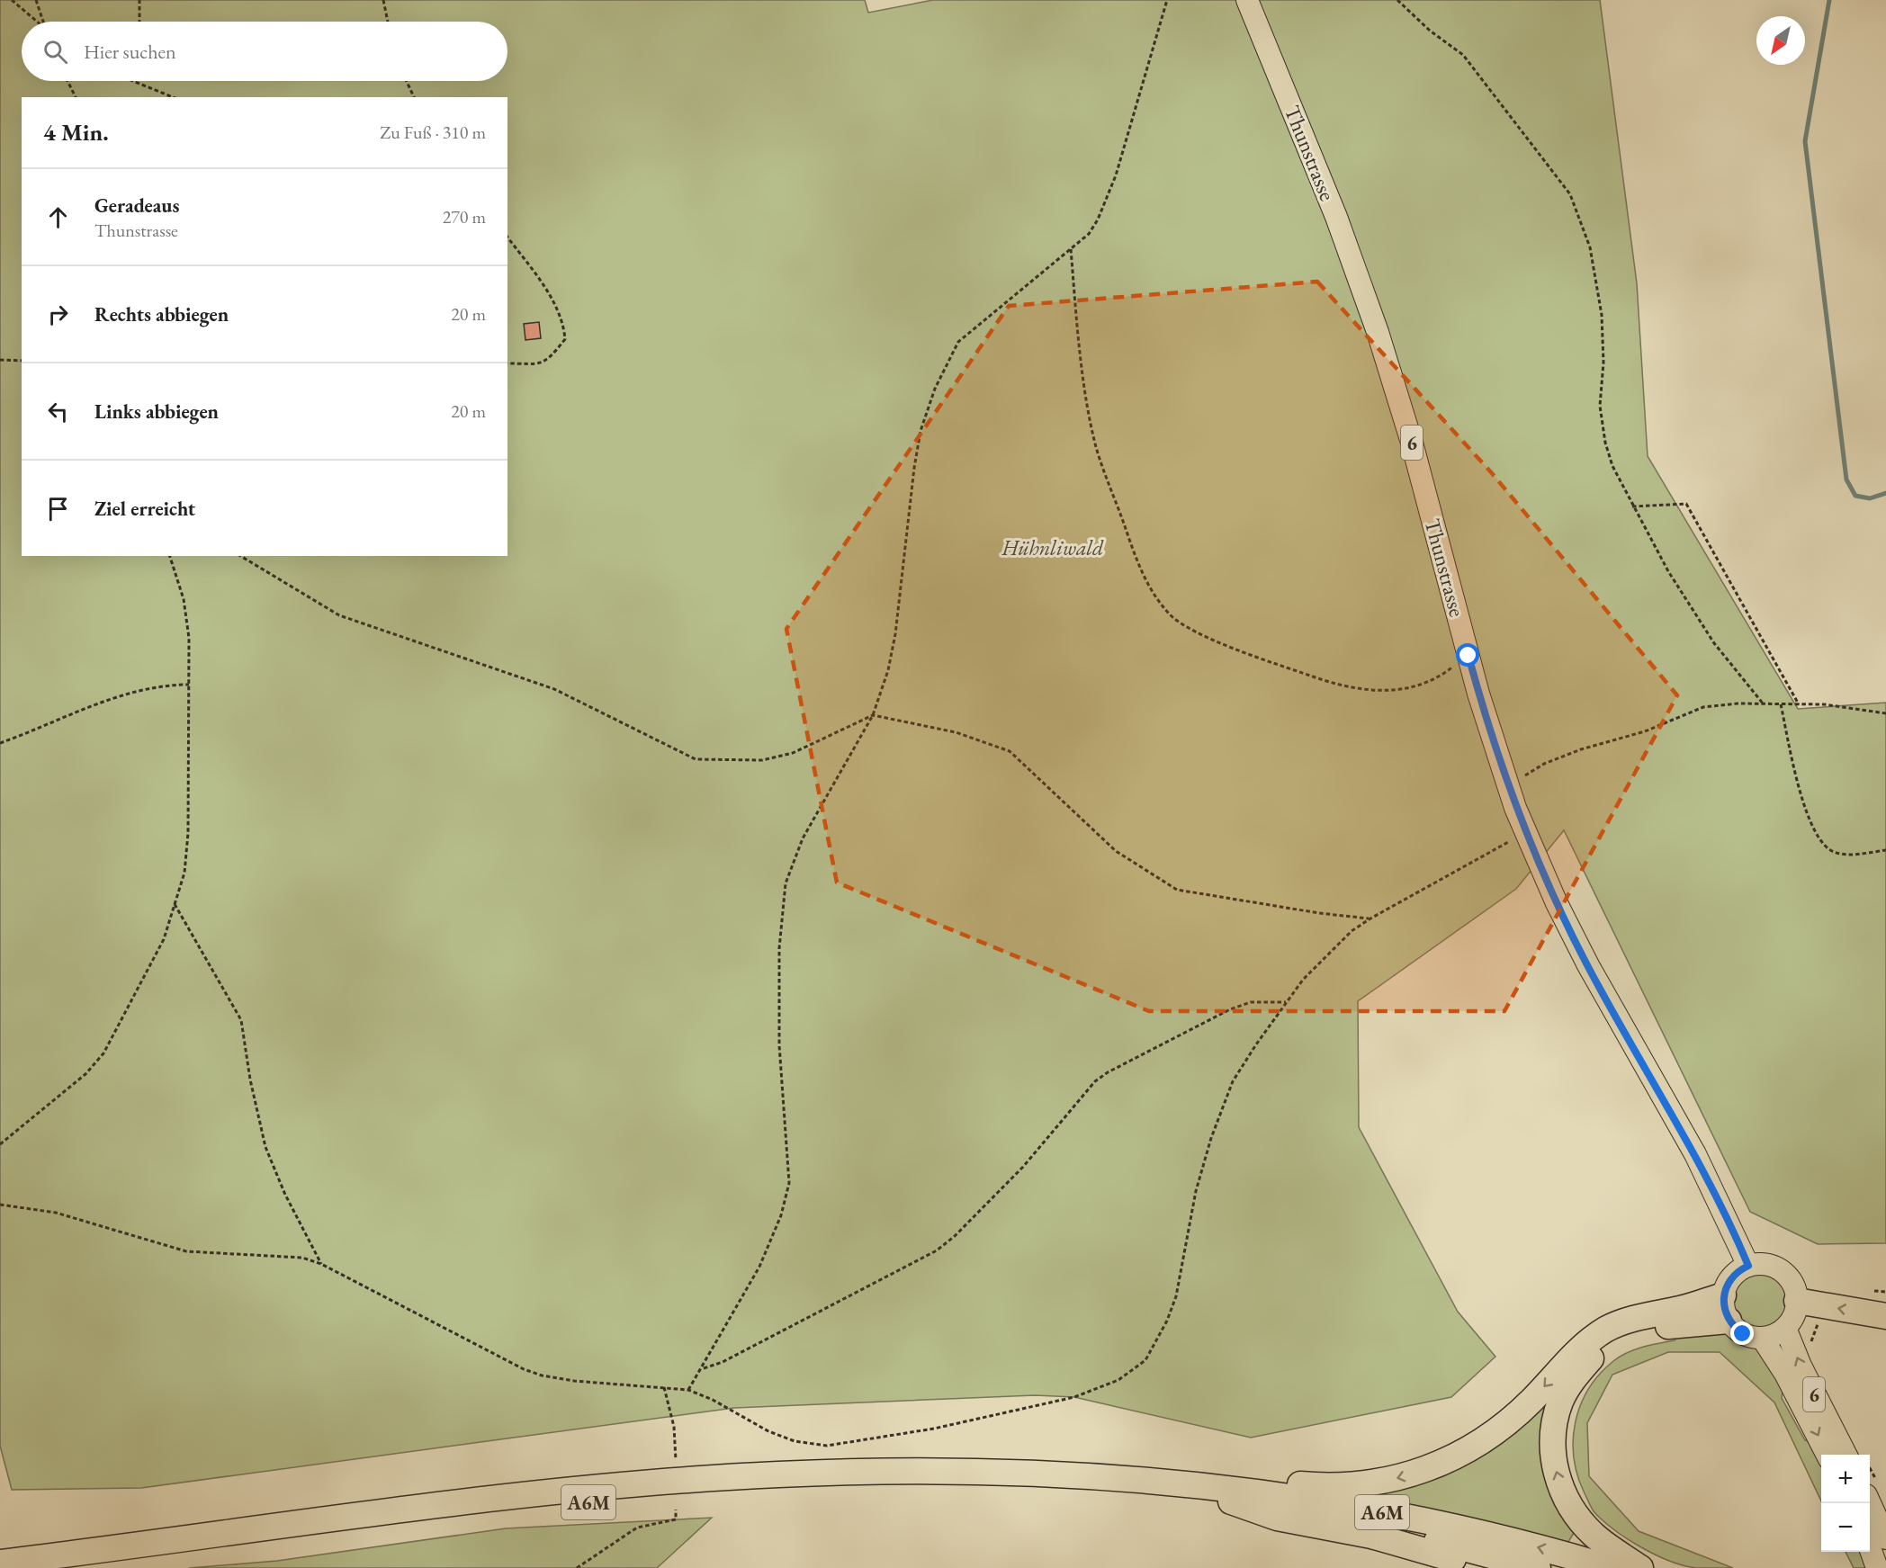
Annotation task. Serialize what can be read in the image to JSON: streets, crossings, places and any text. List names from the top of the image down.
{
  "streets": {
    "highway": ["A6M"],
    "main road": ["Thunstrasse", "6"]
  },
  "crossings": [
    ["Thunstrasse", "6"]
  ],
  "parks": ["Hühnliwald"],
  "north": "bottom left",
  "page": {
    "search": "Hier suchen",
    "heading": ["4 Min.", "Zu Fuß · 310 m"],
    "list": [
      ["Geradeaus", "Thunstrasse", "270 m"],
      ["Rechts abbiegen", "20 m"],
      ["Links abbiegen", "20 m"],
      "Ziel erreicht"
    ],
    "map_buttons": ["+", "−"]
  }
}
